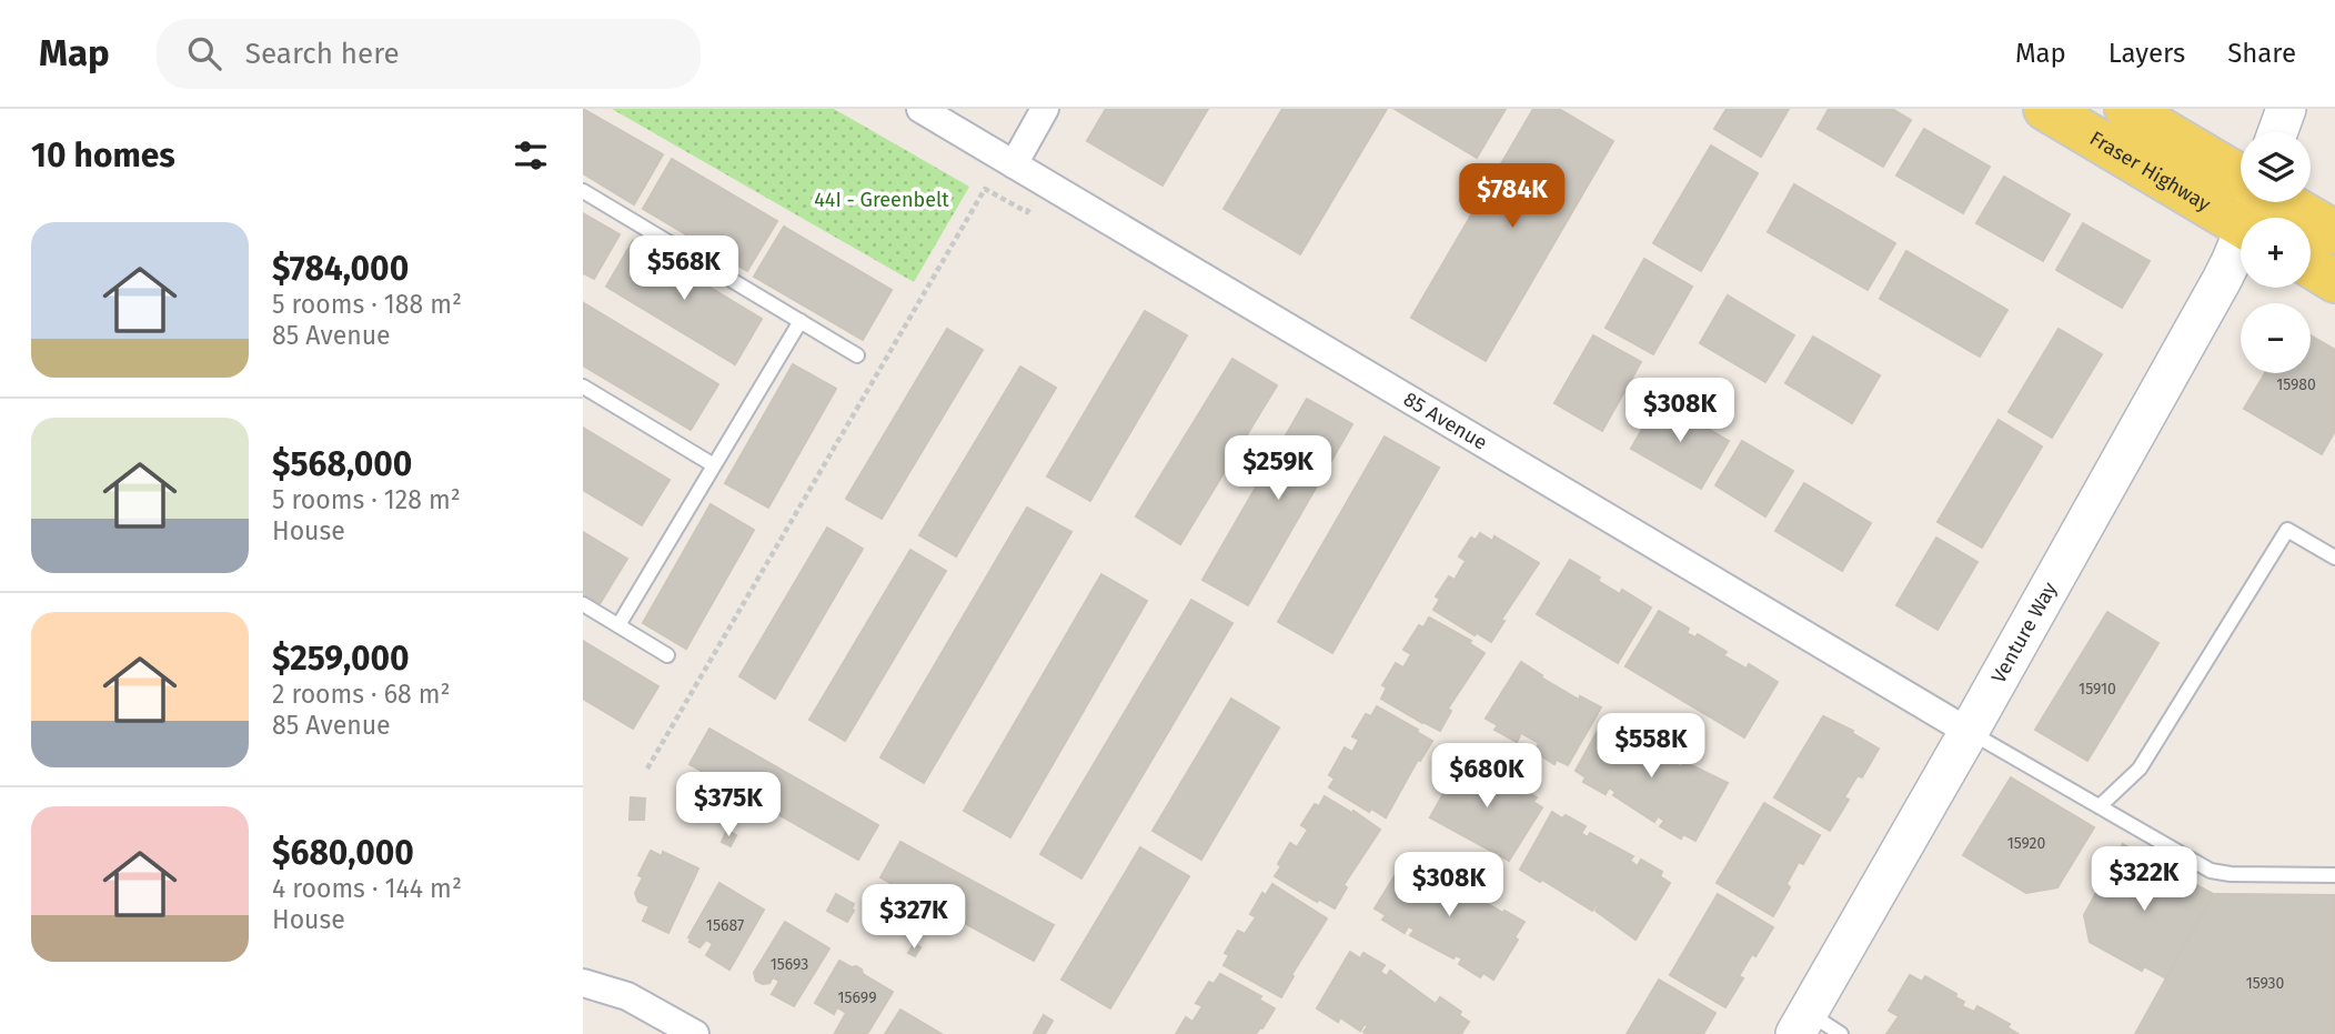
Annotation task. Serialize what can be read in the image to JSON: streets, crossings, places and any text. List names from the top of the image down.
{
  "streets": {
    "main road": ["Fraser Highway"],
    "street": ["85 Avenue", "Venture Way"]
  },
  "crossings": [
    ["85 Avenue", "Venture Way"]
  ],
  "parks": ["44I - Greenbelt"],
  "house_numbers": [
    "15980",
    "15910",
    "15920",
    "15687",
    "15693",
    "15930",
    "15699"
  ],
  "page": {
    "header": "Map",
    "search": "Search here",
    "nav": ["Map", "Layers", "Share"],
    "heading": "10 homes",
    "map_buttons": ["+", "−"],
    "price": [
      "$784K",
      "$568K",
      "$308K",
      "$259K",
      "$558K",
      "$680K",
      "$375K",
      "$322K",
      "$308K",
      "$327K"
    ],
    "list": [
      {
        "name": "$784,000",
        "note": "5 rooms · 188 m² · 85 Avenue"
      },
      {
        "name": "$568,000",
        "note": "5 rooms · 128 m² · House"
      },
      {
        "name": "$259,000",
        "note": "2 rooms · 68 m² · 85 Avenue"
      },
      {
        "name": "$680,000",
        "note": "4 rooms · 144 m² · House"
      }
    ]
  }
}
